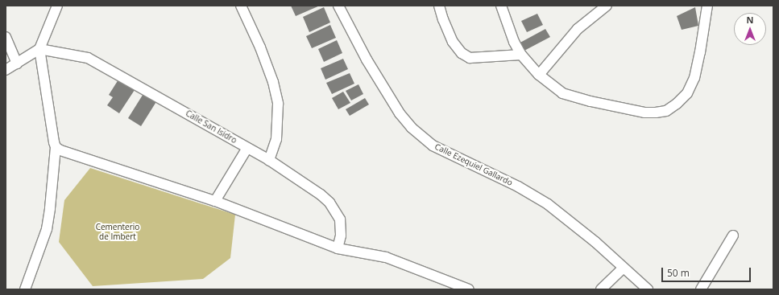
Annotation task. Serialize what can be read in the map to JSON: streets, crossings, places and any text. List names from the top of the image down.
{
  "streets": {
    "street": ["Calle San Isidro", "Calle Ezequiel Gallardo"]
  },
  "parks": ["Cementerio de Imbert"],
  "scale_bar": "50 m",
  "north": "top"
}
